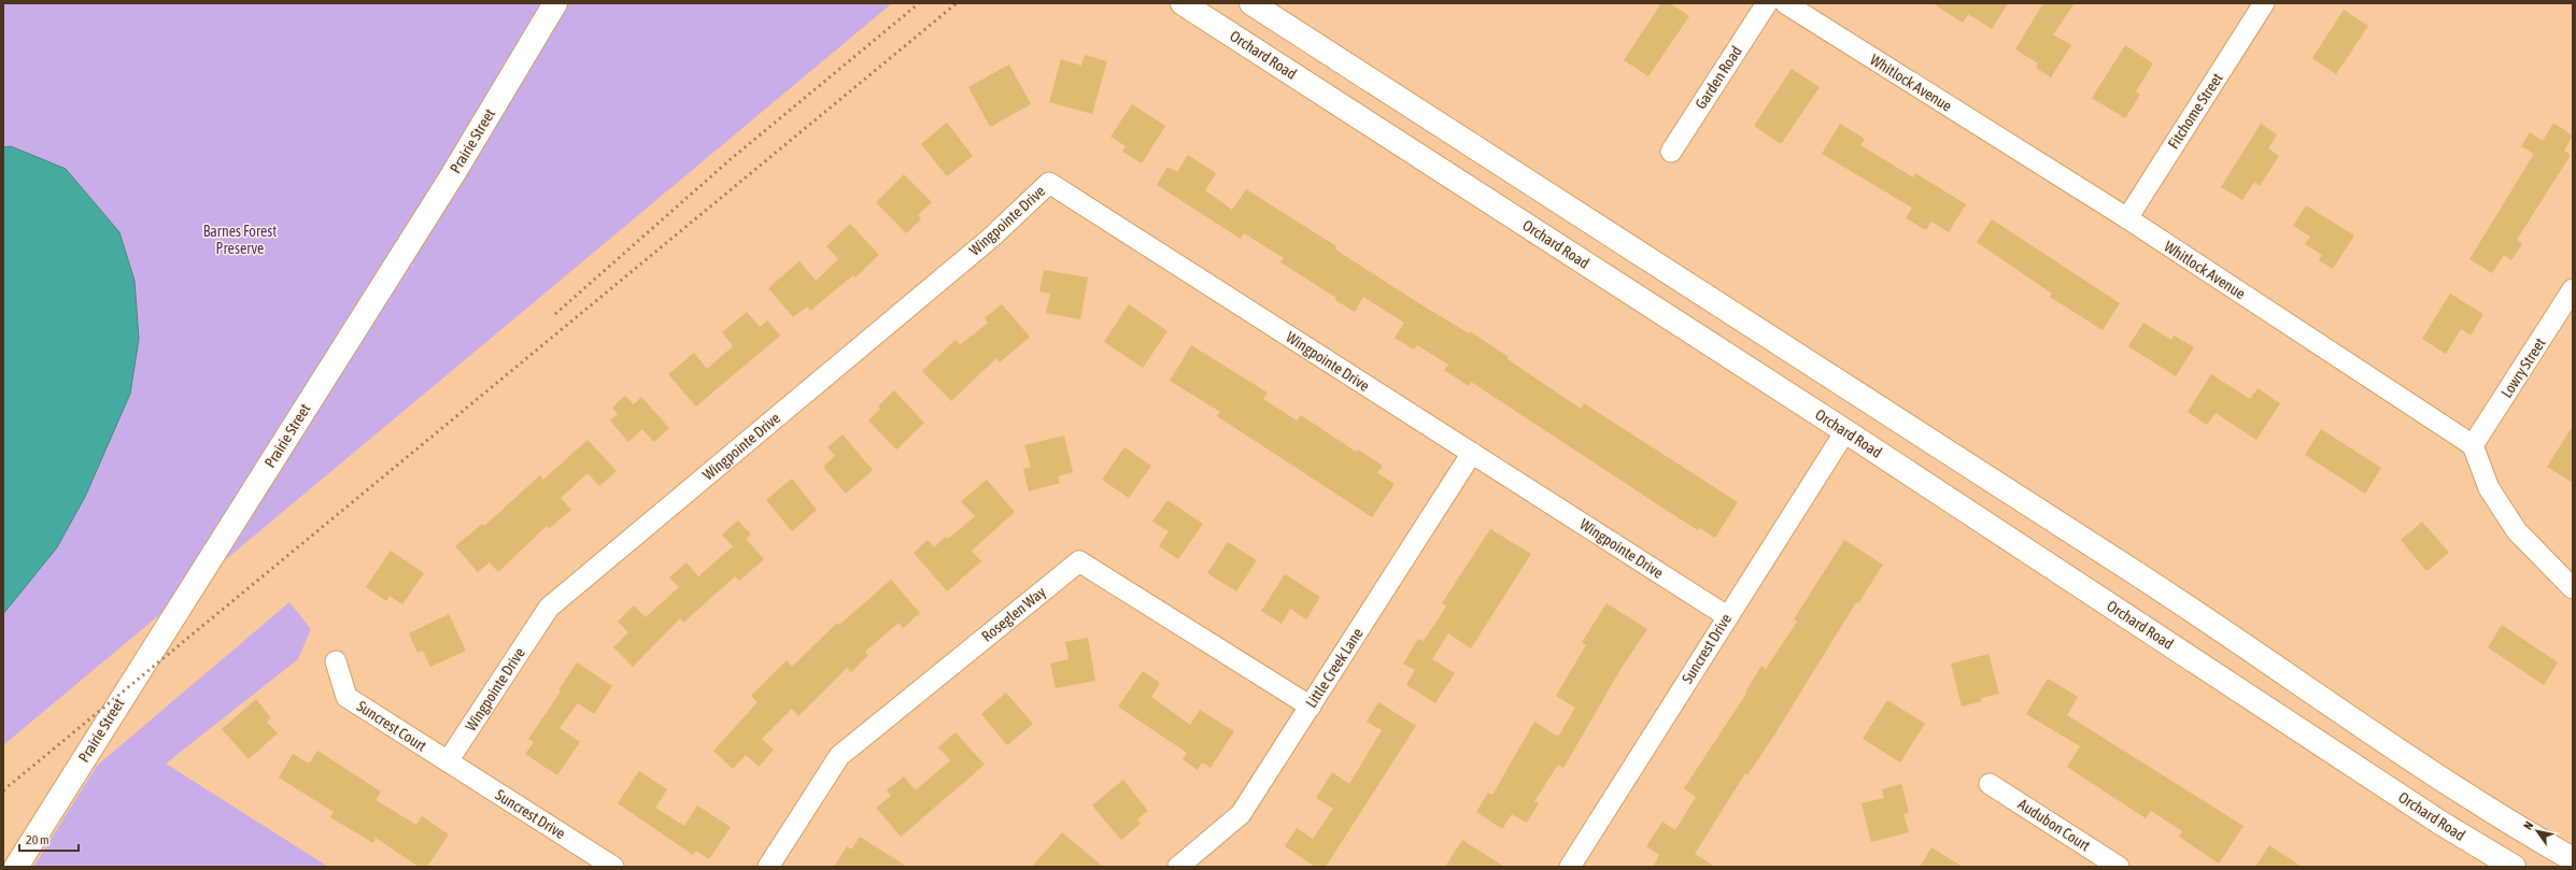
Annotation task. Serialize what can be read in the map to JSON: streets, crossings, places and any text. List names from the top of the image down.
{
  "streets": {
    "main road": ["Orchard Road", "Prairie Street"],
    "street": [
      "Garden Road",
      "Whitlock Avenue",
      "Fitchome Street",
      "Wingpointe Drive",
      "Lowry Street",
      "Roseglen Way",
      "Suncrest Drive",
      "Little Creek Lane",
      "Suncrest Court",
      "Audubon Court"
    ]
  },
  "crossings": [
    ["Orchard Road", "Suncrest Drive"],
    ["Whitlock Avenue", "Fitchome Street"],
    ["Whitlock Avenue", "Lowry Street"],
    ["Wingpointe Drive", "Suncrest Drive"],
    ["Wingpointe Drive", "Little Creek Lane"],
    ["Wingpointe Drive", "Suncrest Court"],
    ["Roseglen Way", "Little Creek Lane"],
    ["Suncrest Drive", "Suncrest Court"]
  ],
  "parks": ["Barnes Forest Preserve"],
  "scale_bar": "20 m",
  "north": "top left"
}
